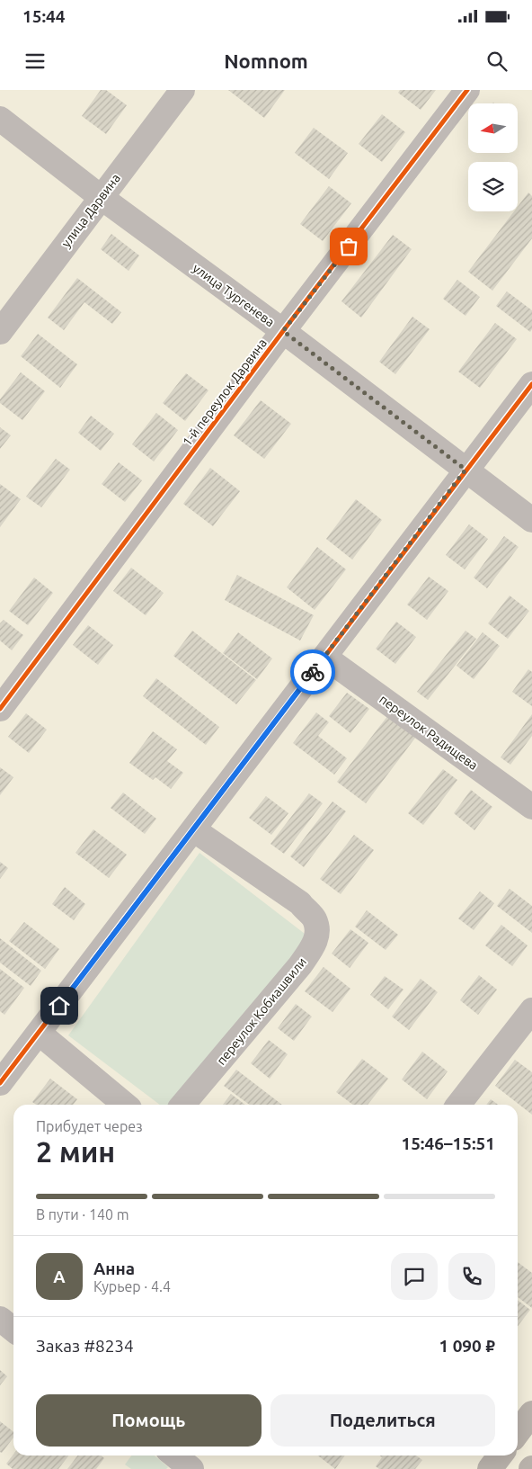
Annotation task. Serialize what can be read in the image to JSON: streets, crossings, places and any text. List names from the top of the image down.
{
  "streets": {
    "street": [
      "улица Дарвина",
      "улица Тургенева",
      "1-й переулок Дарвина",
      "переулок Радищева",
      "переулок Кобиашвили"
    ]
  },
  "crossings": [
    ["улица Дарвина", "улица Тургенева"],
    ["улица Тургенева", "1-й переулок Дарвина"]
  ],
  "north": "left",
  "page": {
    "status": "15:44",
    "header": "Nomnom",
    "heading": ["2 мин", "Прибудет через", "15:46–15:51"],
    "panel": [
      "Анна",
      "Курьер · 4.4",
      "Заказ #8234",
      "1 090 ₽"
    ],
    "bar": "В пути · 140 m",
    "round": "А",
    "buttons": ["Помощь", "Поделиться"]
  }
}
